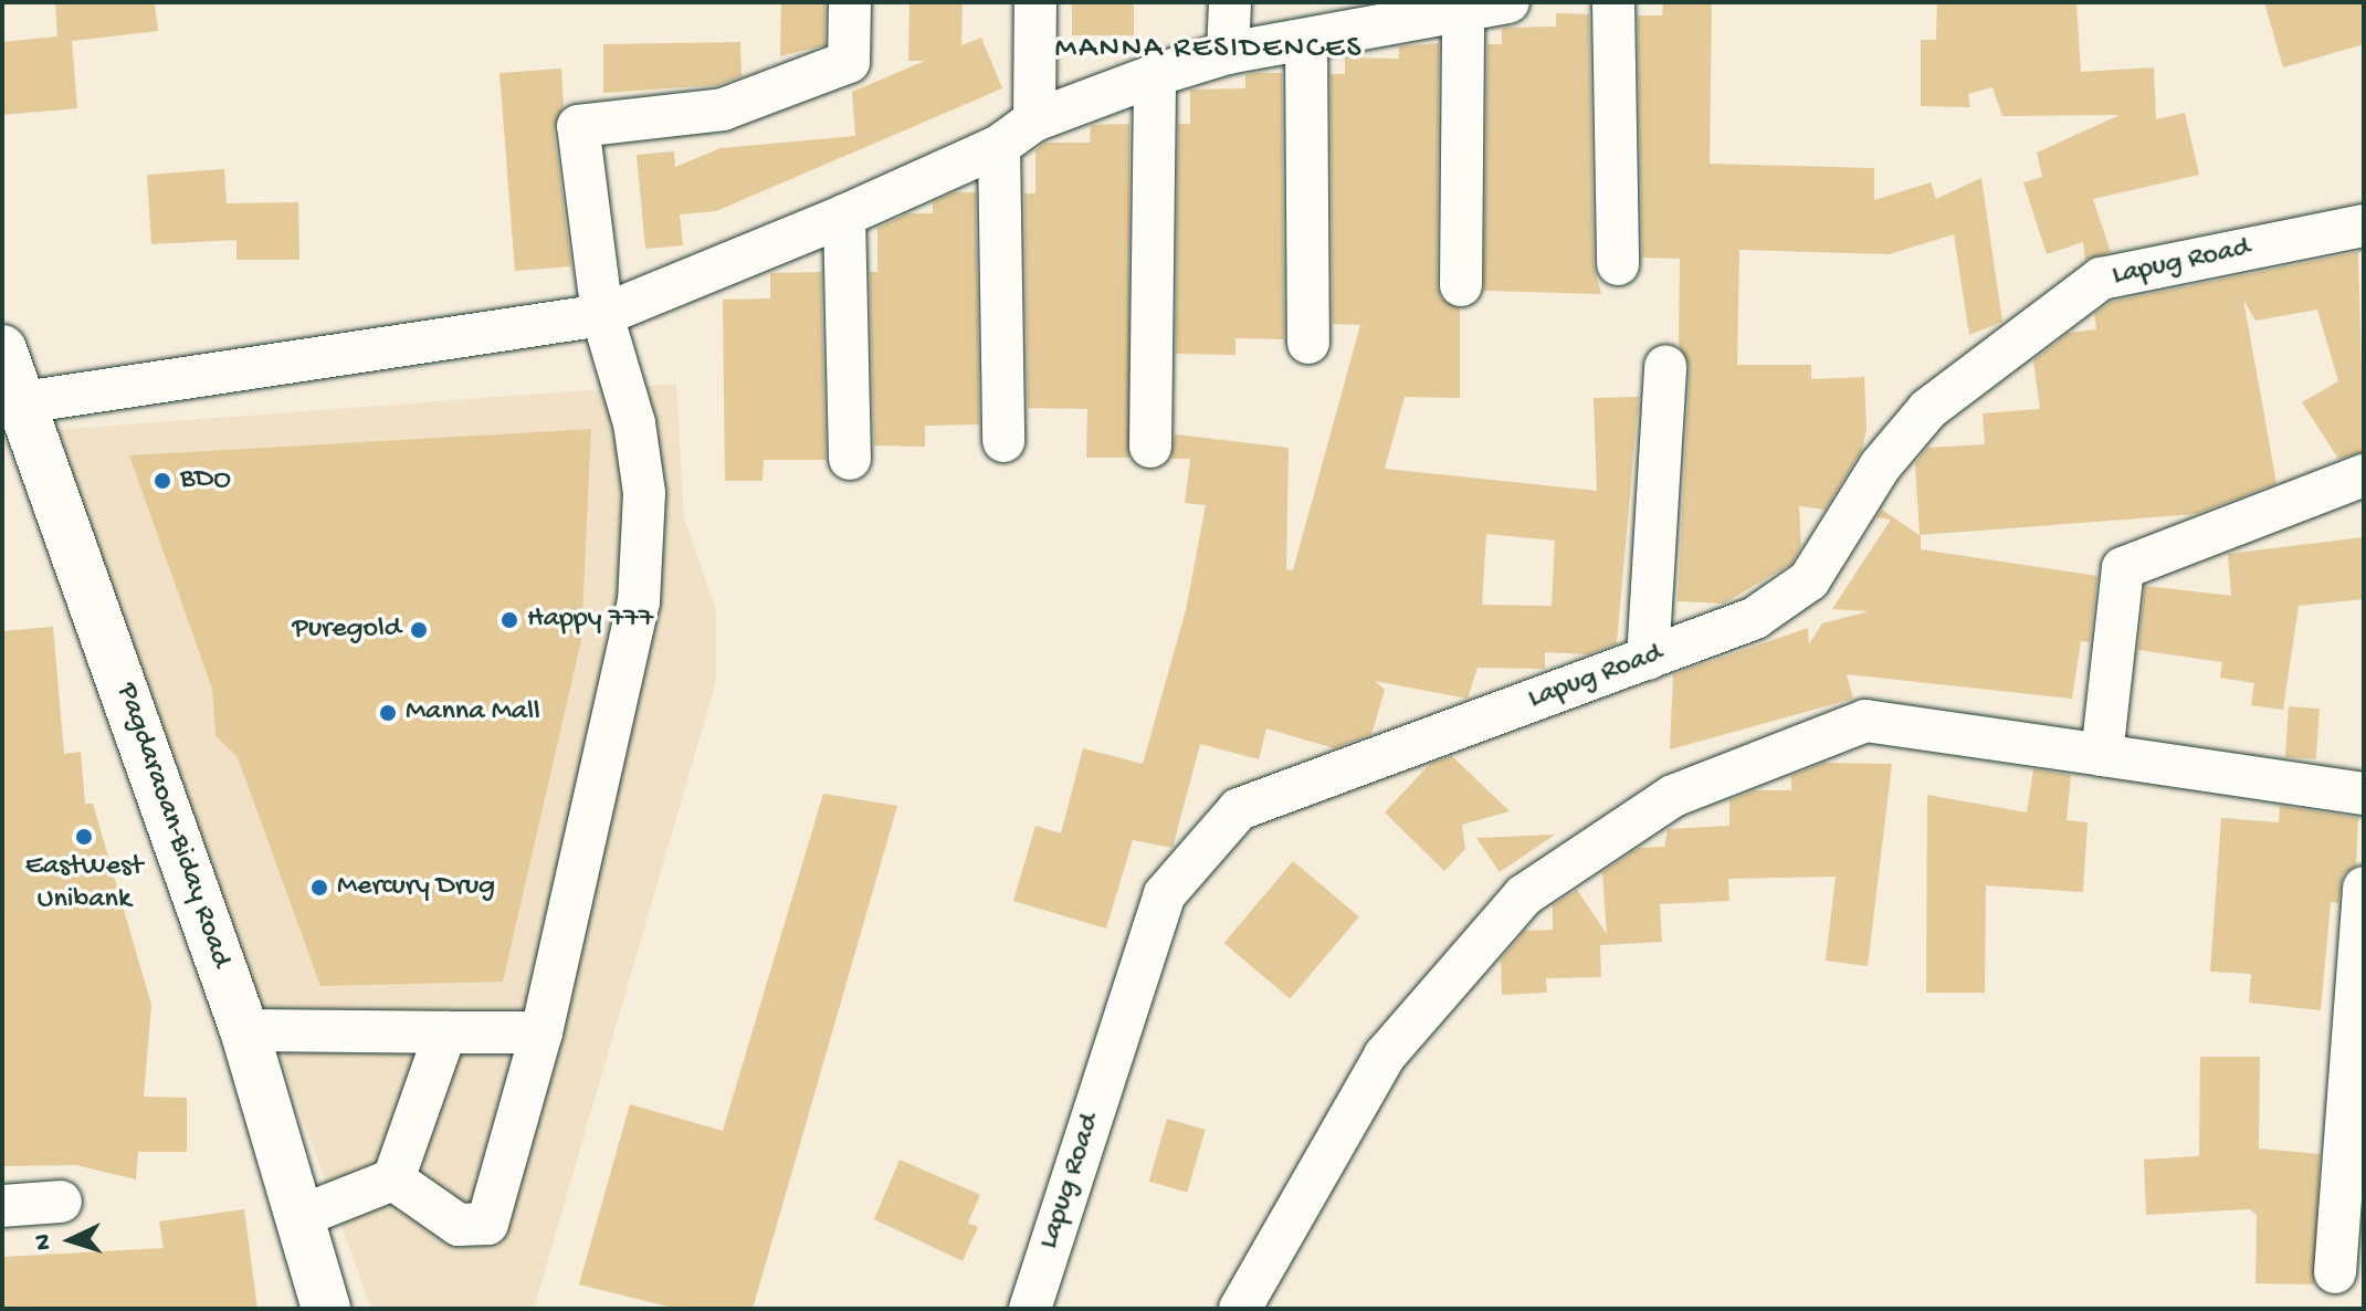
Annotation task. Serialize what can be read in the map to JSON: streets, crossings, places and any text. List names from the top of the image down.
{
  "streets": {
    "main road": ["Pagdaraoan-Biday Road"],
    "street": ["Lapug Road"]
  },
  "districts": ["MANNA RESIDENCES"],
  "places": [
    "BDO",
    "Happy 777",
    "Puregold",
    "Manna Mall",
    "EastWest Unibank",
    "Mercury Drug"
  ],
  "north": "left"
}
